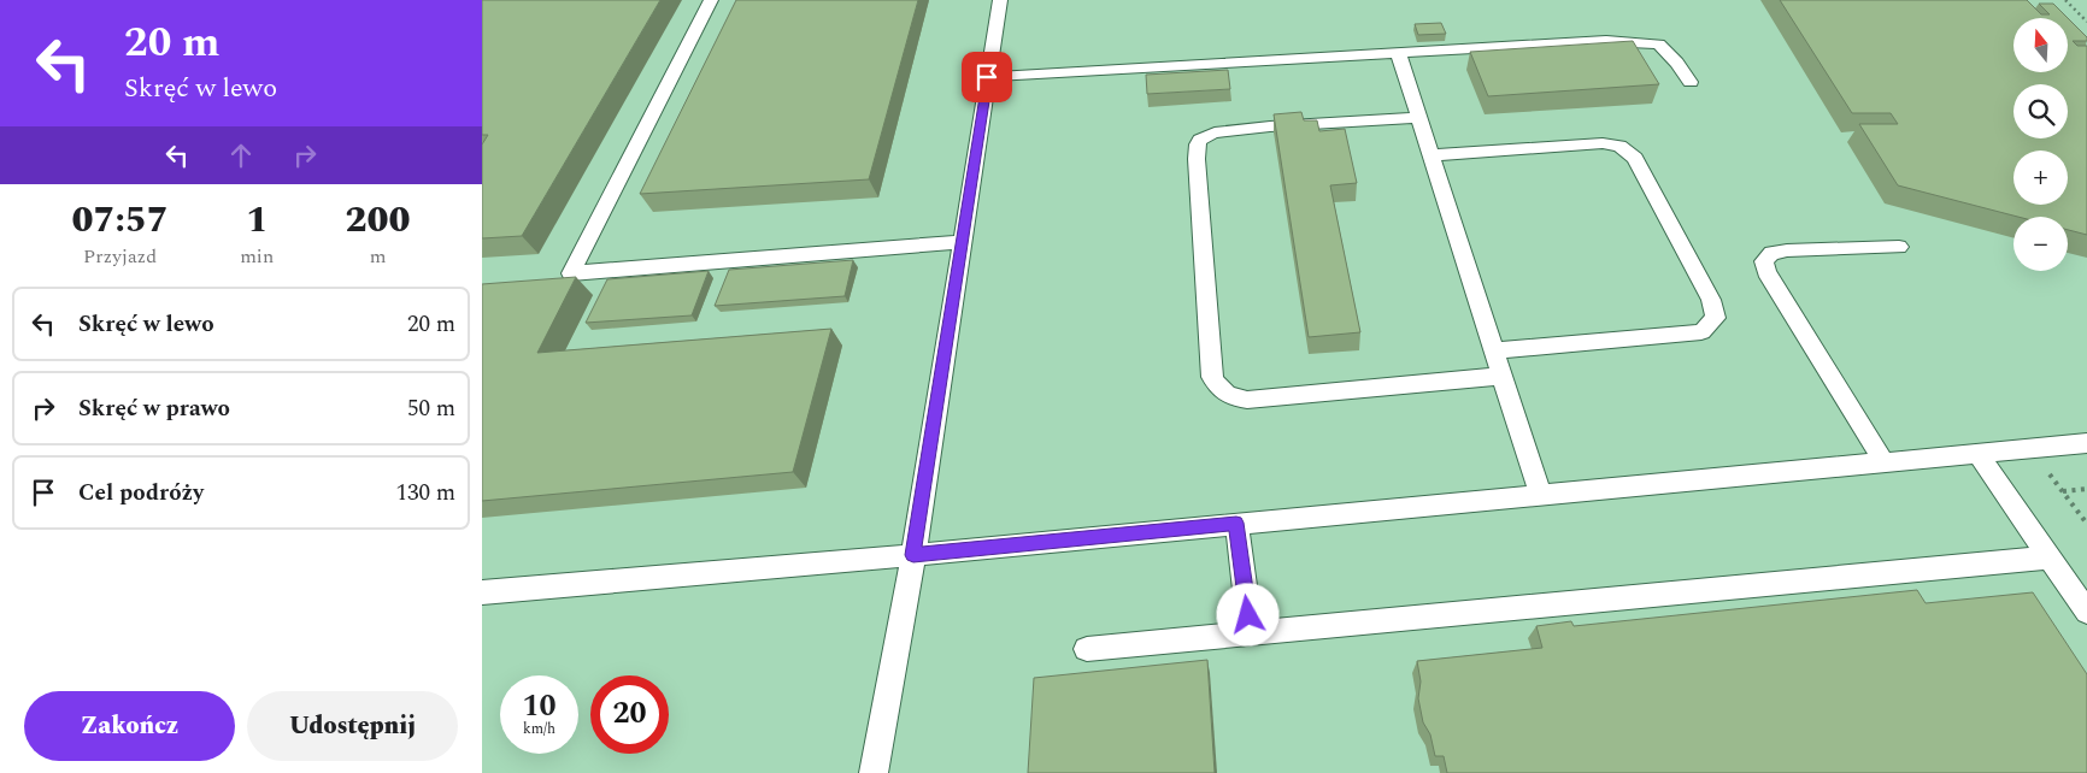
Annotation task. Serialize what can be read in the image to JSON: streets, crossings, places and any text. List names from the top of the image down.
{
  "north": "top",
  "page": {
    "turn": ["20 m", "Skręć w lewo"],
    "map_buttons": ["+", "−"],
    "eta": [
      "07:57",
      "Przyjazd",
      "1",
      "min",
      "200",
      "m"
    ],
    "list": [
      {
        "name": "Skręć w lewo",
        "value": "20 m"
      },
      {
        "name": "Skręć w prawo",
        "value": "50 m"
      },
      {
        "name": "Cel podróży",
        "value": "130 m"
      }
    ],
    "speed": "10 km/h",
    "limit": "20",
    "buttons": ["Zakończ", "Udostępnij"]
  }
}
